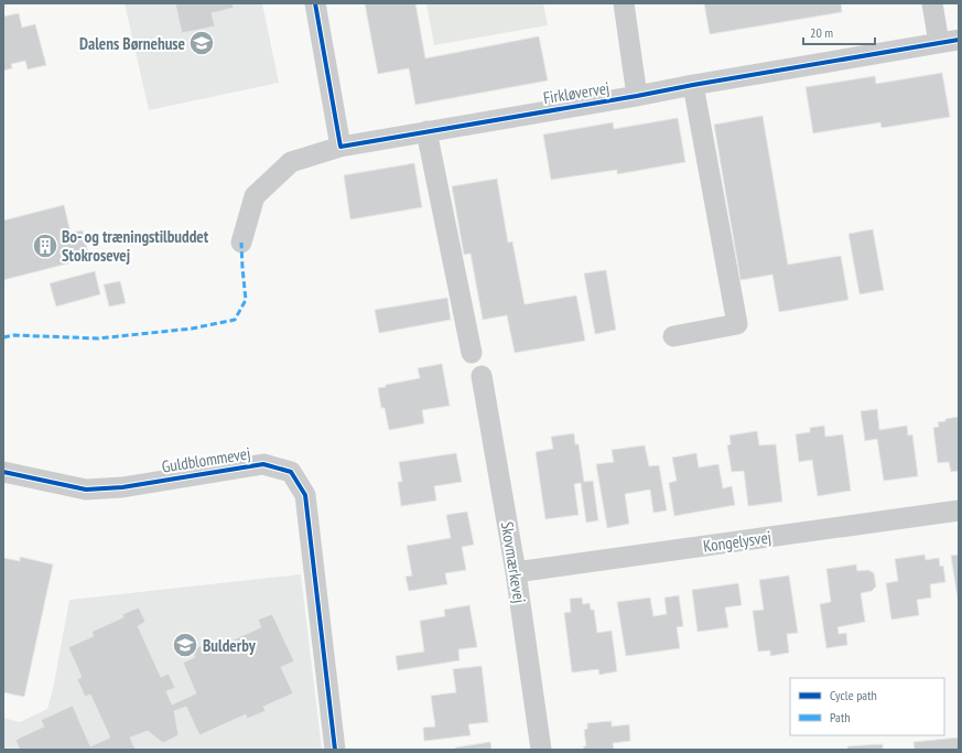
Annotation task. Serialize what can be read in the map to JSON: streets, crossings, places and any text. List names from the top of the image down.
{
  "streets": {
    "street": [
      "Firkløvervej",
      "Guldblommevej",
      "Kongelysvej",
      "Skovmærkevej"
    ]
  },
  "crossings": [
    ["Kongelysvej", "Skovmærkevej"]
  ],
  "places": {
    "school or university": ["Dalens Børnehuse", "Bulderby"],
    "building": ["Bo- og træningstilbuddet Stokrosevej"]
  },
  "legend": ["Cycle path", "Path"],
  "scale_bar": "20 m"
}
